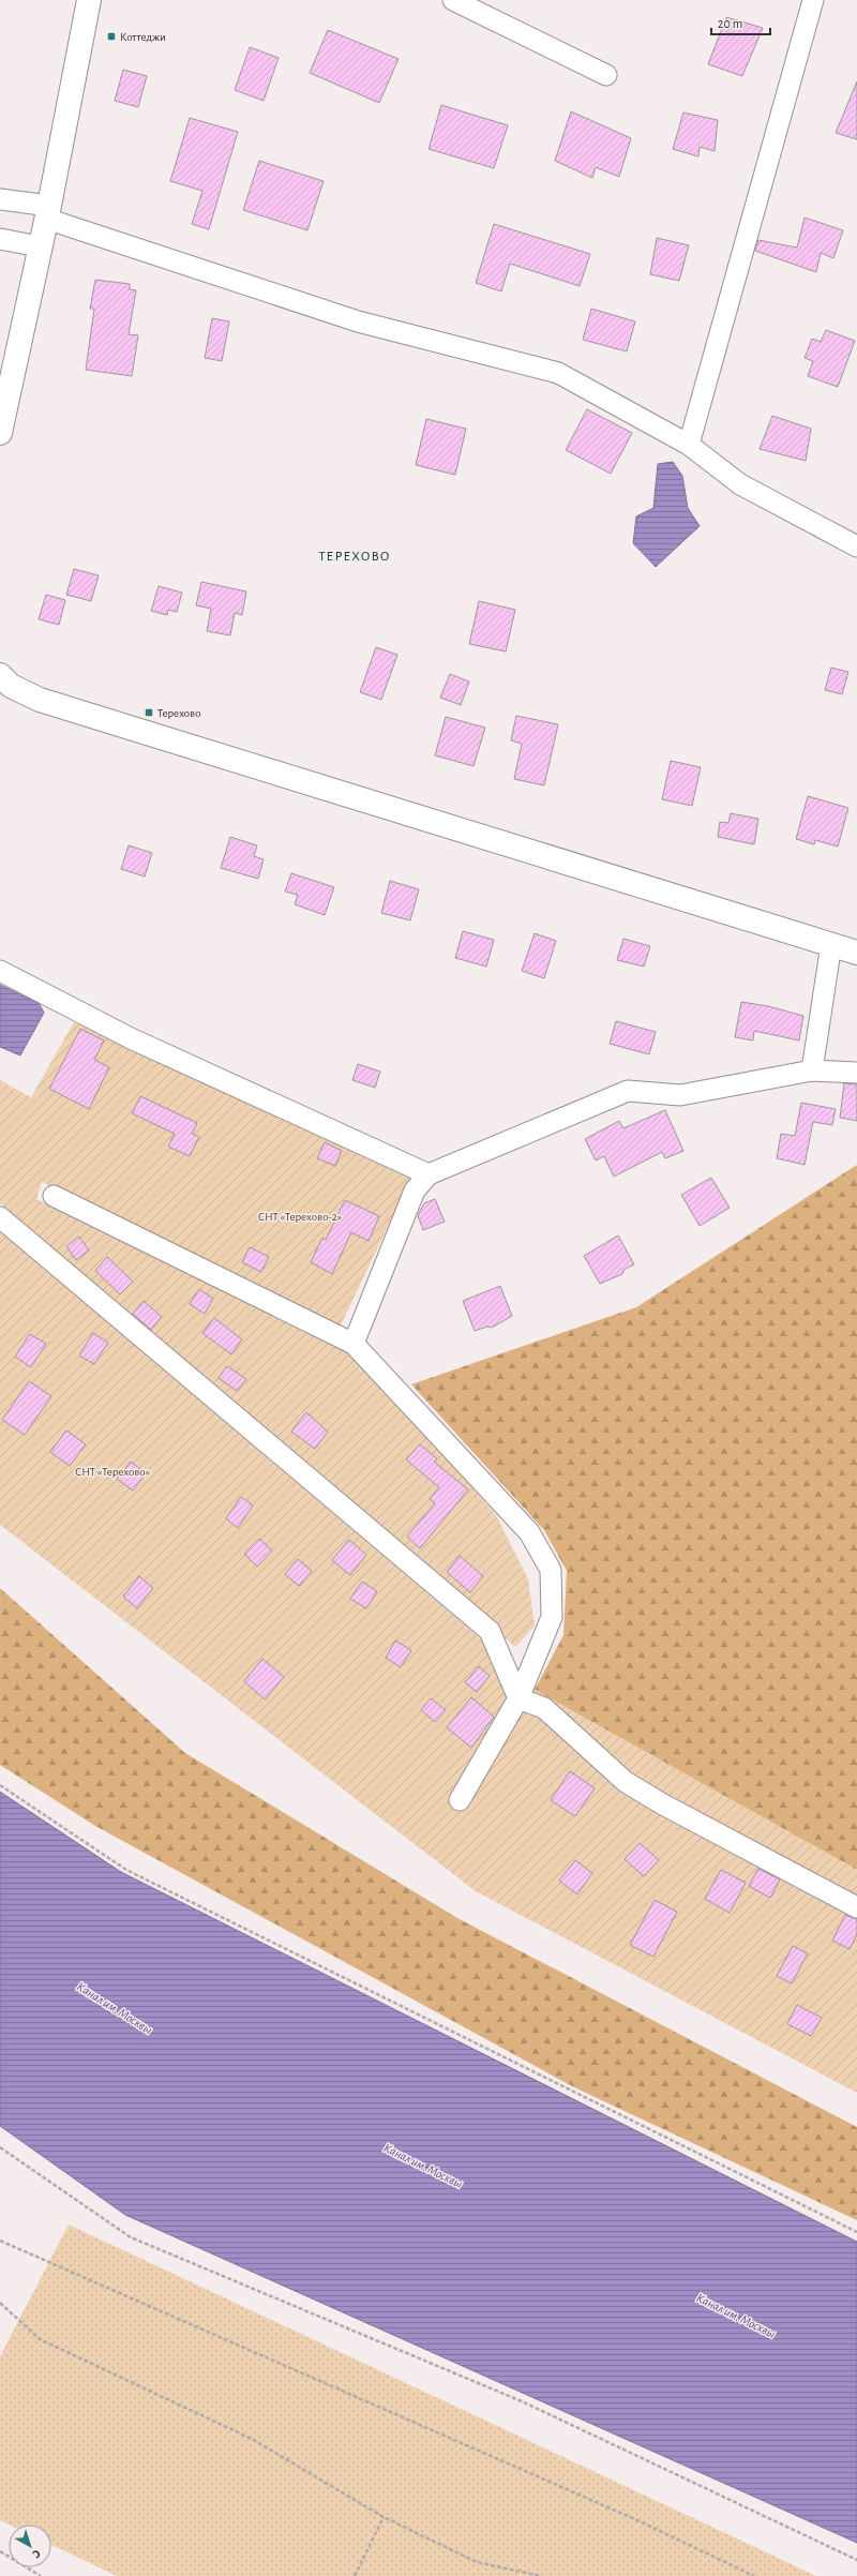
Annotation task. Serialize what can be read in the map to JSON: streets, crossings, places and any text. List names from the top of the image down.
{
  "districts": ["ТЕРЕХОВО"],
  "water": ["Канал им. Москвы"],
  "parks": ["СНТ «Терехово-2»", "СНТ «Терехово»"],
  "places": {
    "transit": ["Коттеджи", "Терехово"]
  },
  "scale_bar": "20 m",
  "north": "bottom right"
}
